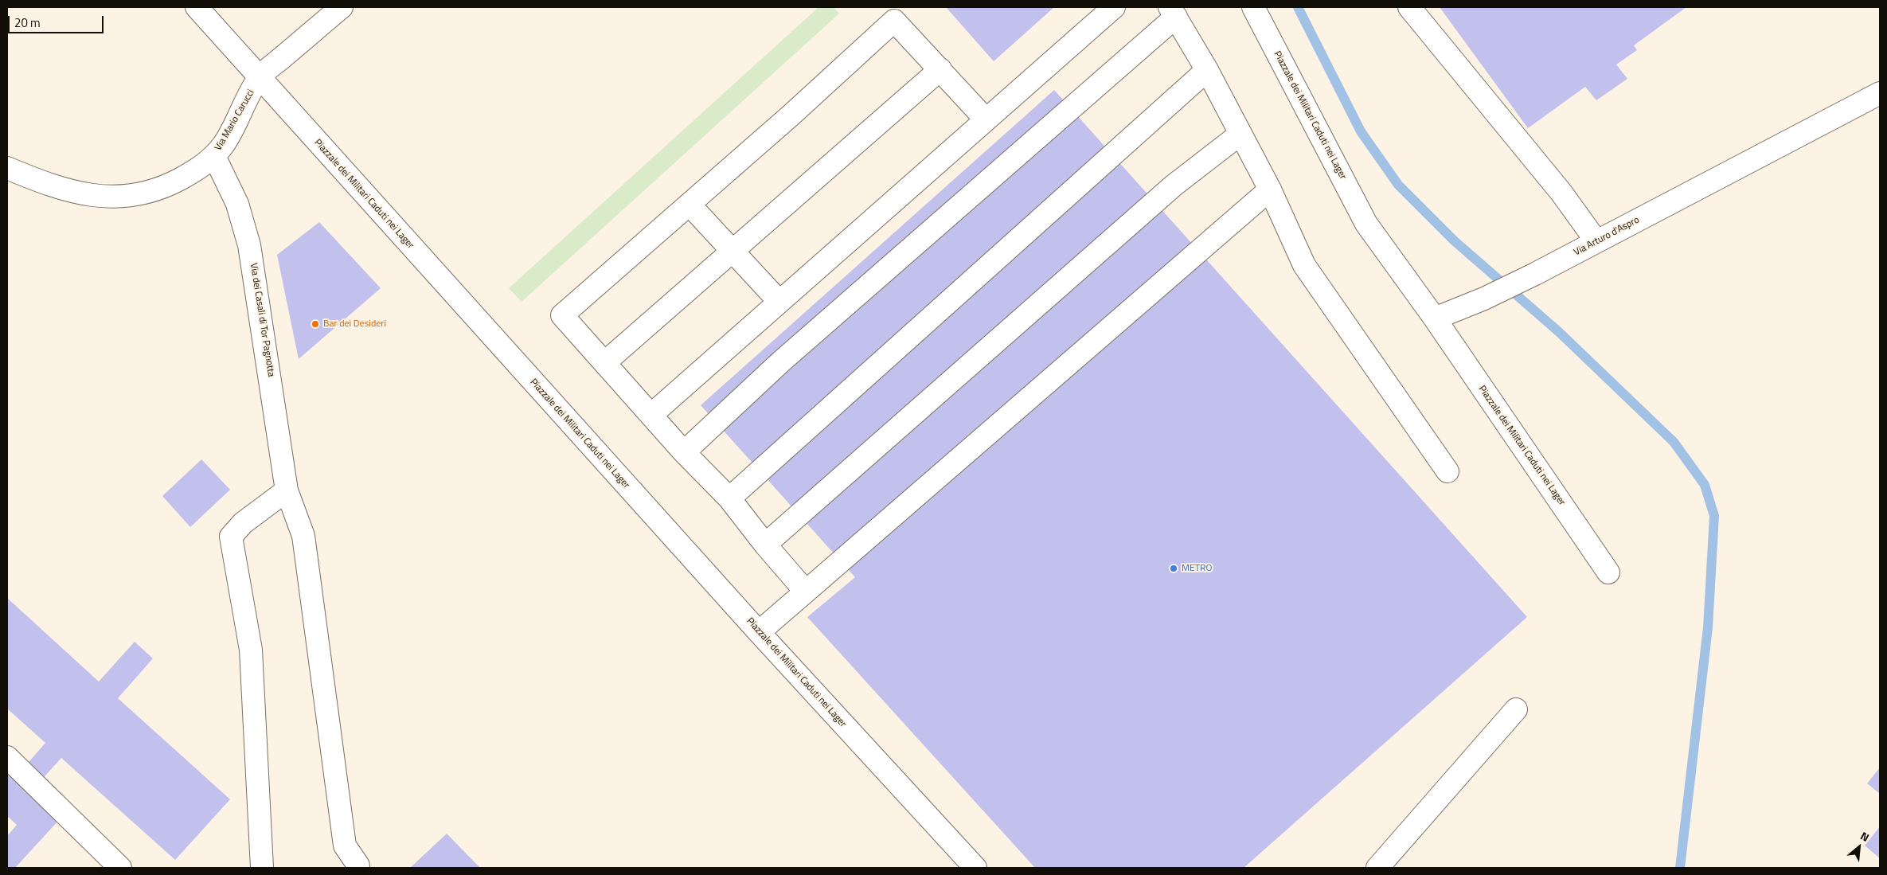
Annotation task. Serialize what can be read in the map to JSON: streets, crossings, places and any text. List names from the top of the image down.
{
  "streets": {
    "street": [
      "Piazzale dei Militari Caduti nei Lager",
      "Via Mario Carucci",
      "Via Arturo d'Aspro",
      "Via dei Casali di Tor Pagnotta"
    ]
  },
  "crossings": [
    ["Piazzale dei Militari Caduti nei Lager", "Via Mario Carucci"],
    ["Piazzale dei Militari Caduti nei Lager", "Via Arturo d'Aspro"],
    ["Via Mario Carucci", "Via dei Casali di Tor Pagnotta"]
  ],
  "places": ["Bar dei Desideri", "METRO"],
  "scale_bar": "20 m",
  "north": "top right"
}
